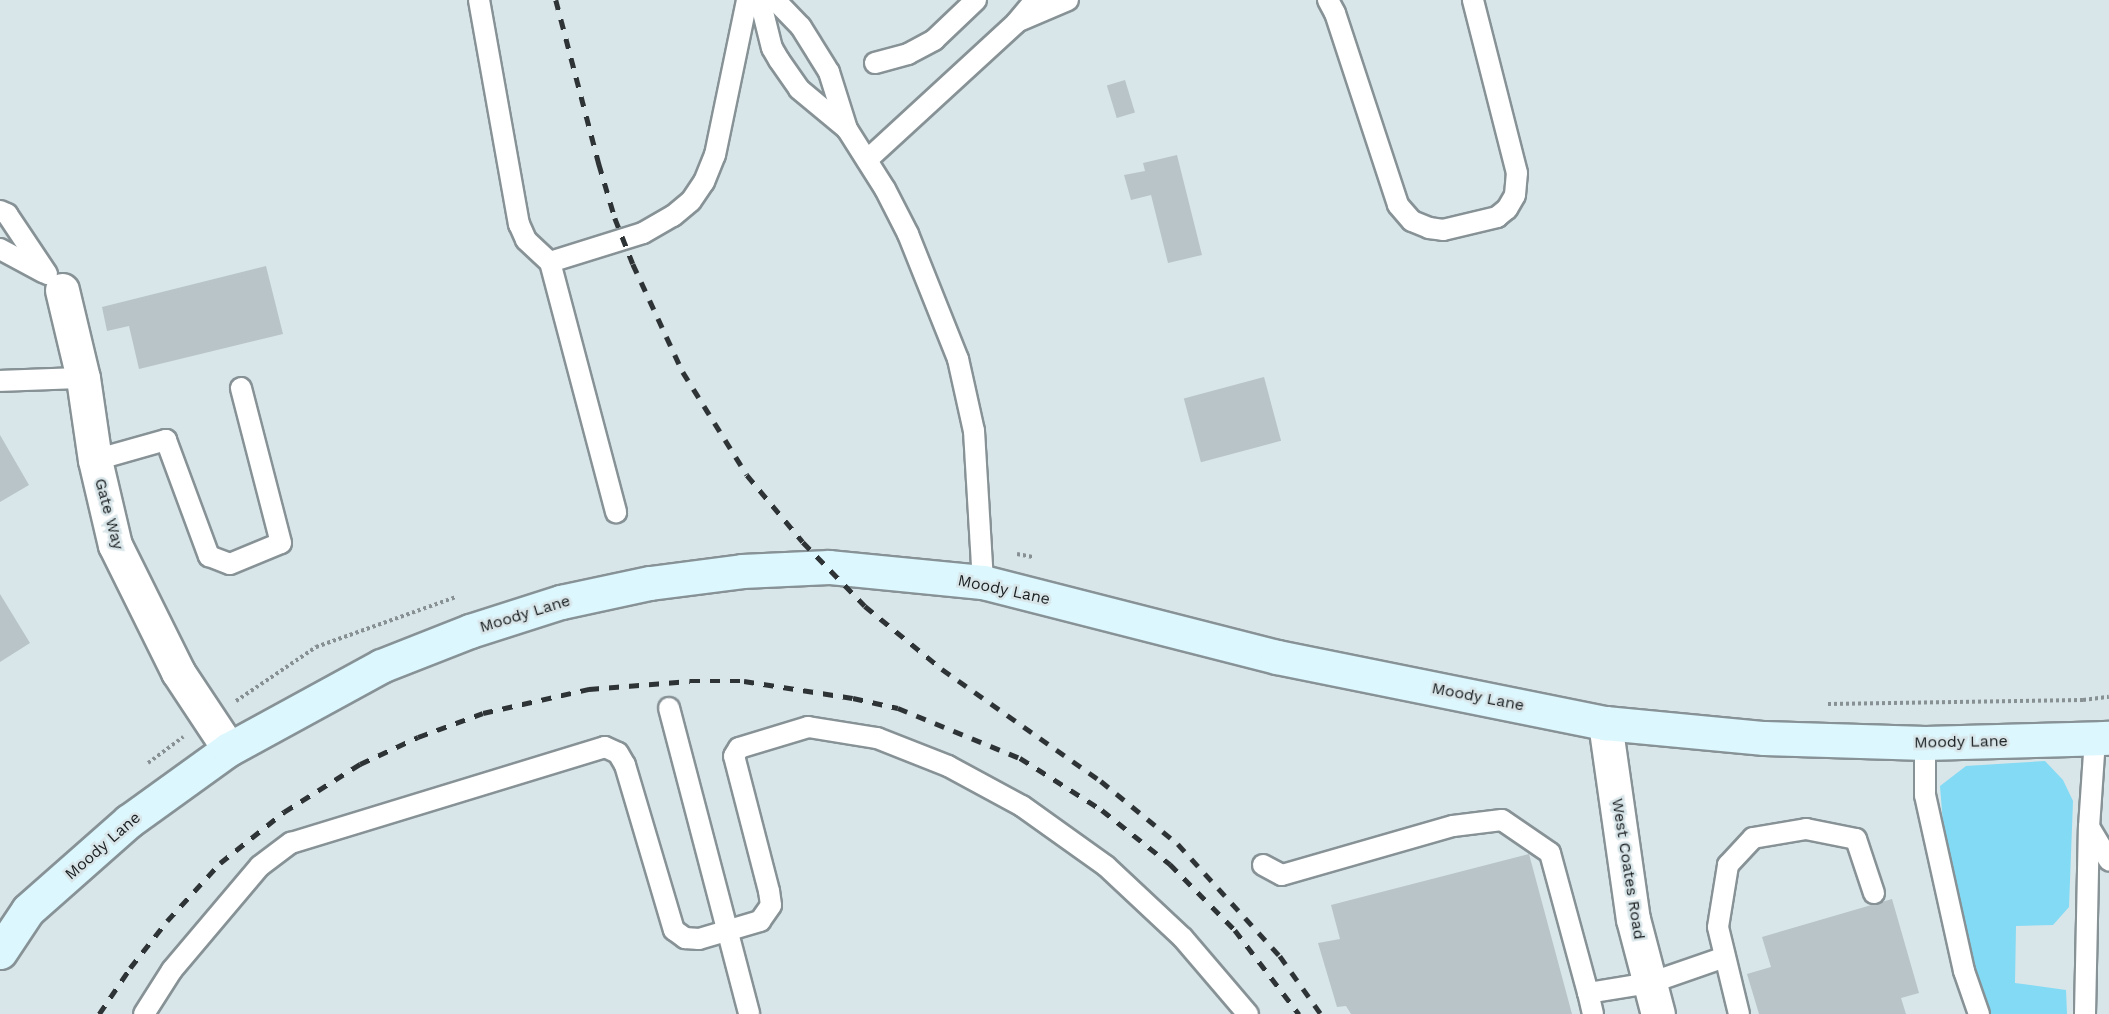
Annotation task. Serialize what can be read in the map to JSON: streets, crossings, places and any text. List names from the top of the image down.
{
  "streets": {
    "street": ["Gate Way", "Moody Lane", "West Coates Road"]
  },
  "crossings": [
    ["Gate Way", "Moody Lane"],
    ["Moody Lane", "West Coates Road"]
  ]
}
